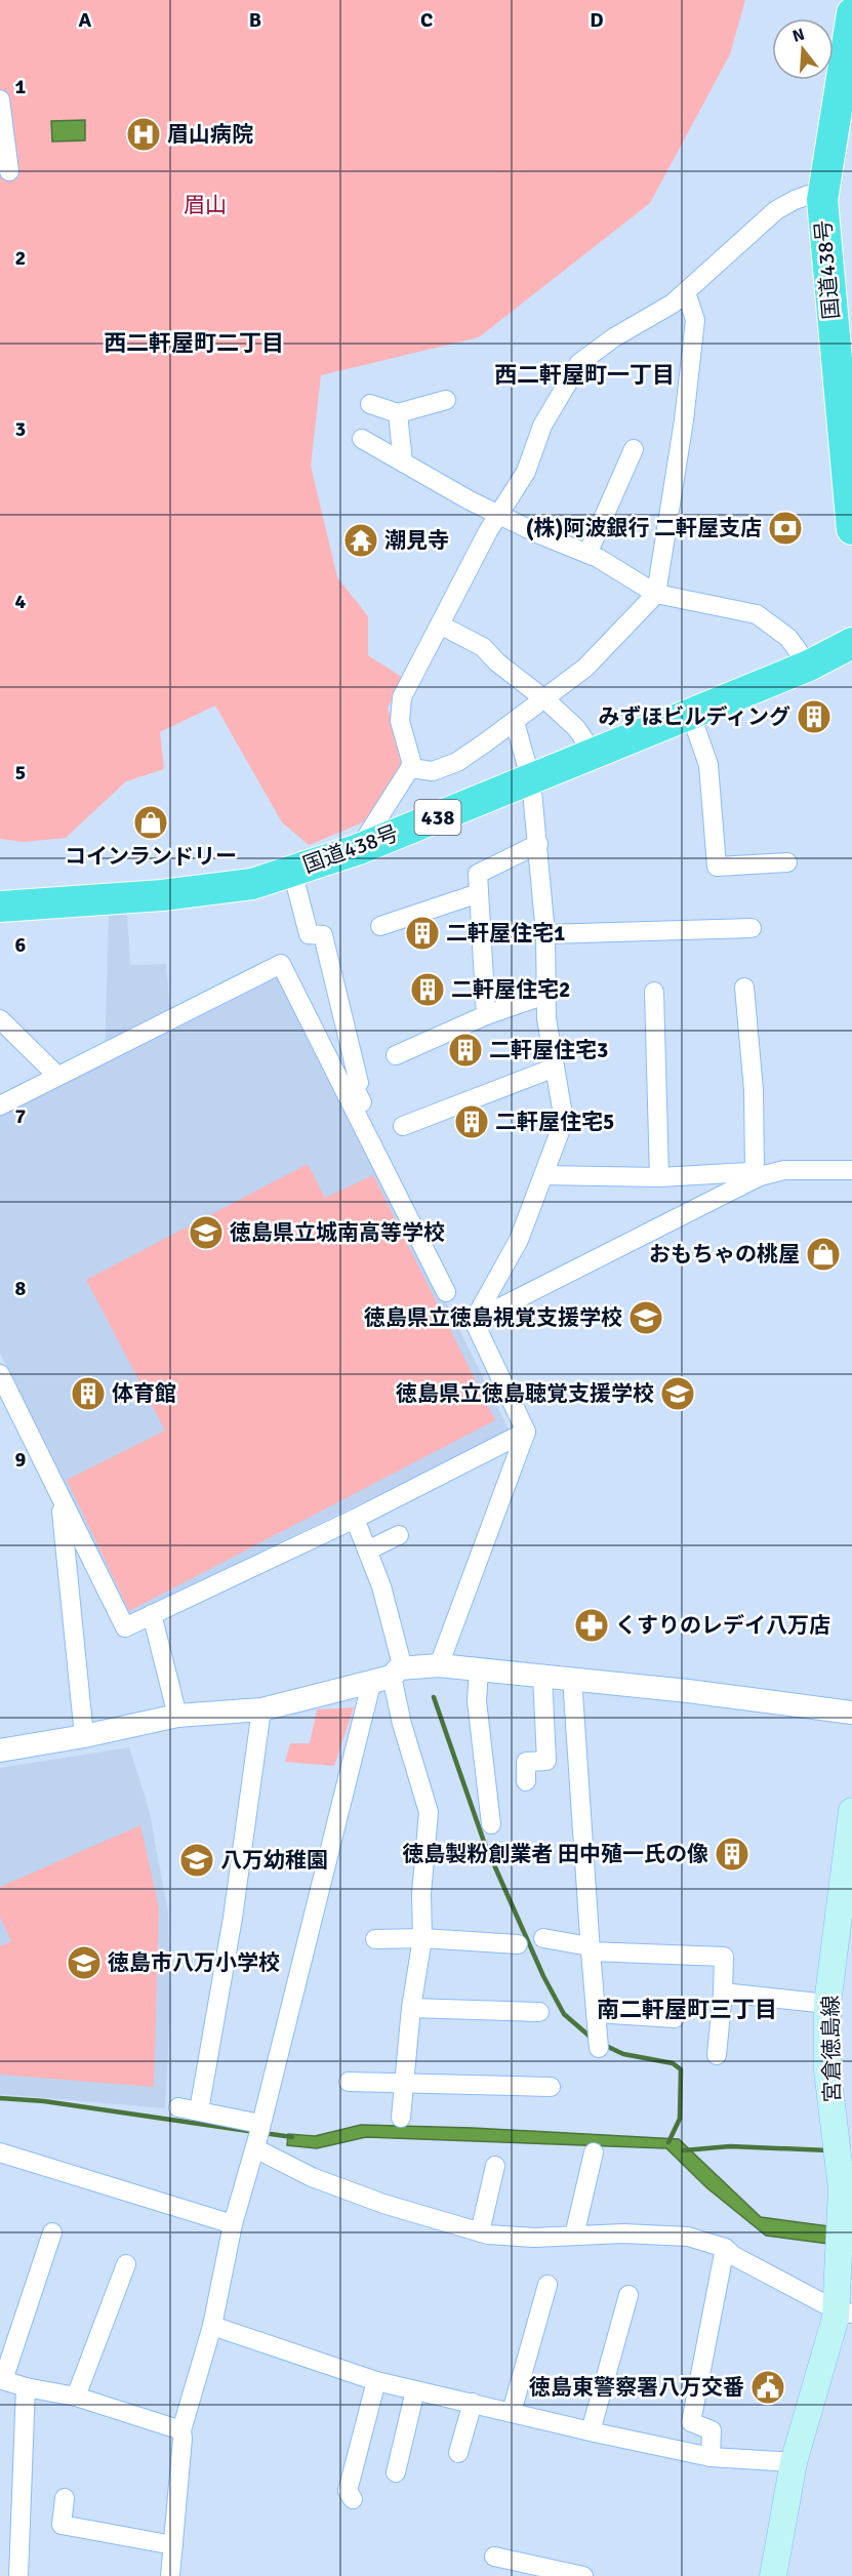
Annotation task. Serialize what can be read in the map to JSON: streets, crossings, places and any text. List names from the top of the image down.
{
  "streets": {
    "highway": ["国道438号", "438"],
    "main road": ["宮倉徳島線"]
  },
  "districts": ["西二軒屋町二丁目", "西二軒屋町一丁目", "南二軒屋町三丁目"],
  "parks": ["眉山"],
  "places": {
    "hospital": ["眉山病院"],
    "bank": ["(株)阿波銀行 二軒屋支店"],
    "temple": ["潮見寺"],
    "building": [
      "みずほビルディング",
      "二軒屋住宅1",
      "二軒屋住宅2",
      "二軒屋住宅3",
      "二軒屋住宅5",
      "体育館",
      "徳島製粉創業者 田中殖一氏の像"
    ],
    "shop": ["コインランドリー", "おもちゃの桃屋"],
    "school or university": [
      "徳島県立城南高等学校",
      "徳島県立徳島視覚支援学校",
      "徳島県立徳島聴覚支援学校",
      "八万幼稚園",
      "徳島市八万小学校"
    ],
    "pharmacy": ["くすりのレデイ八万店"],
    "public building": ["徳島東警察署八万交番"]
  },
  "north": "top",
  "grid": {
    "columns": [
      "A",
      "B",
      "C",
      "D"
    ],
    "rows": [
      "1",
      "2",
      "3",
      "4",
      "5",
      "6",
      "7",
      "8",
      "9"
    ]
  }
}
